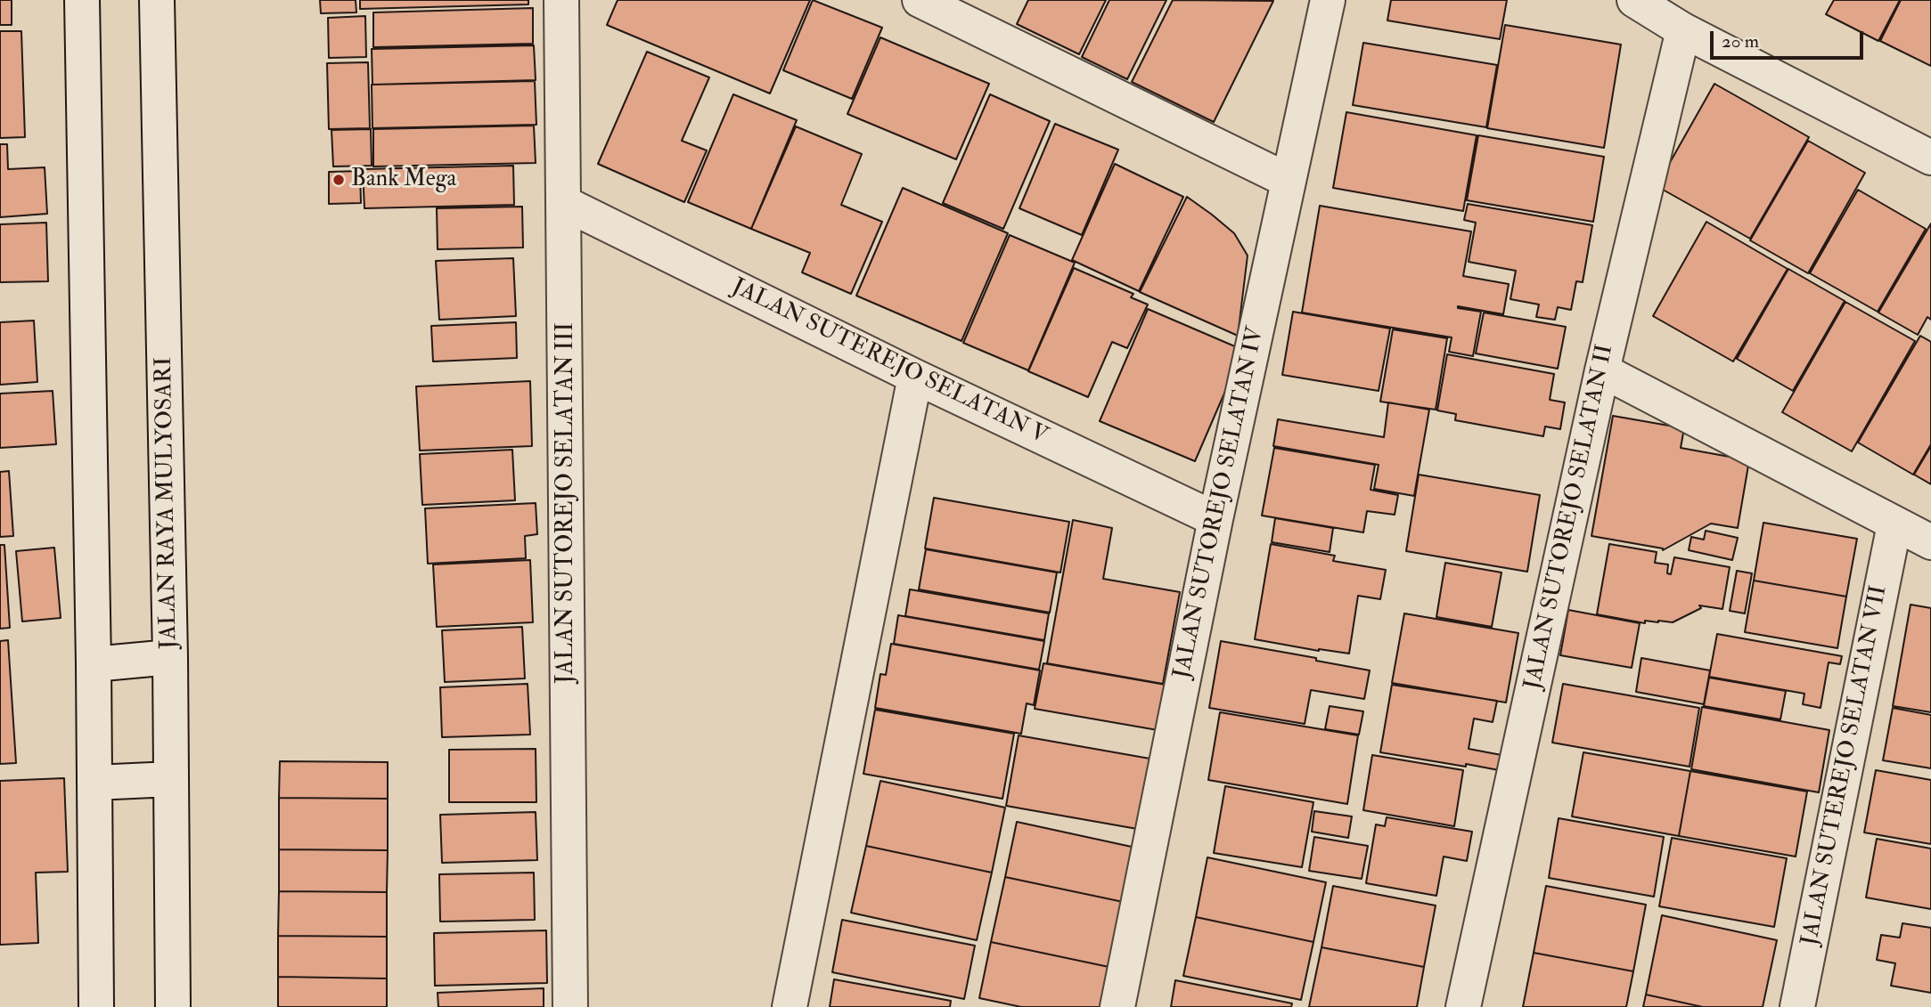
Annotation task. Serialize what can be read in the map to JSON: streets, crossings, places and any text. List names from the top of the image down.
{
  "streets": {
    "street": [
      "JALAN SUTEREJO SELATAN V",
      "JALAN RAYA MULYOSARI",
      "JALAN SUTOREJO SELATAN III",
      "JALAN SUTOREJO SELATAN IV",
      "JALAN SUTOREJO SELATAN II",
      "JALAN SUTEREJO SELATAN VII"
    ]
  },
  "crossings": [
    ["JALAN SUTEREJO SELATAN V", "JALAN SUTOREJO SELATAN III"],
    ["JALAN SUTEREJO SELATAN V", "JALAN SUTOREJO SELATAN IV"]
  ],
  "places": ["Bank Mega"],
  "scale_bar": "20 m"
}
